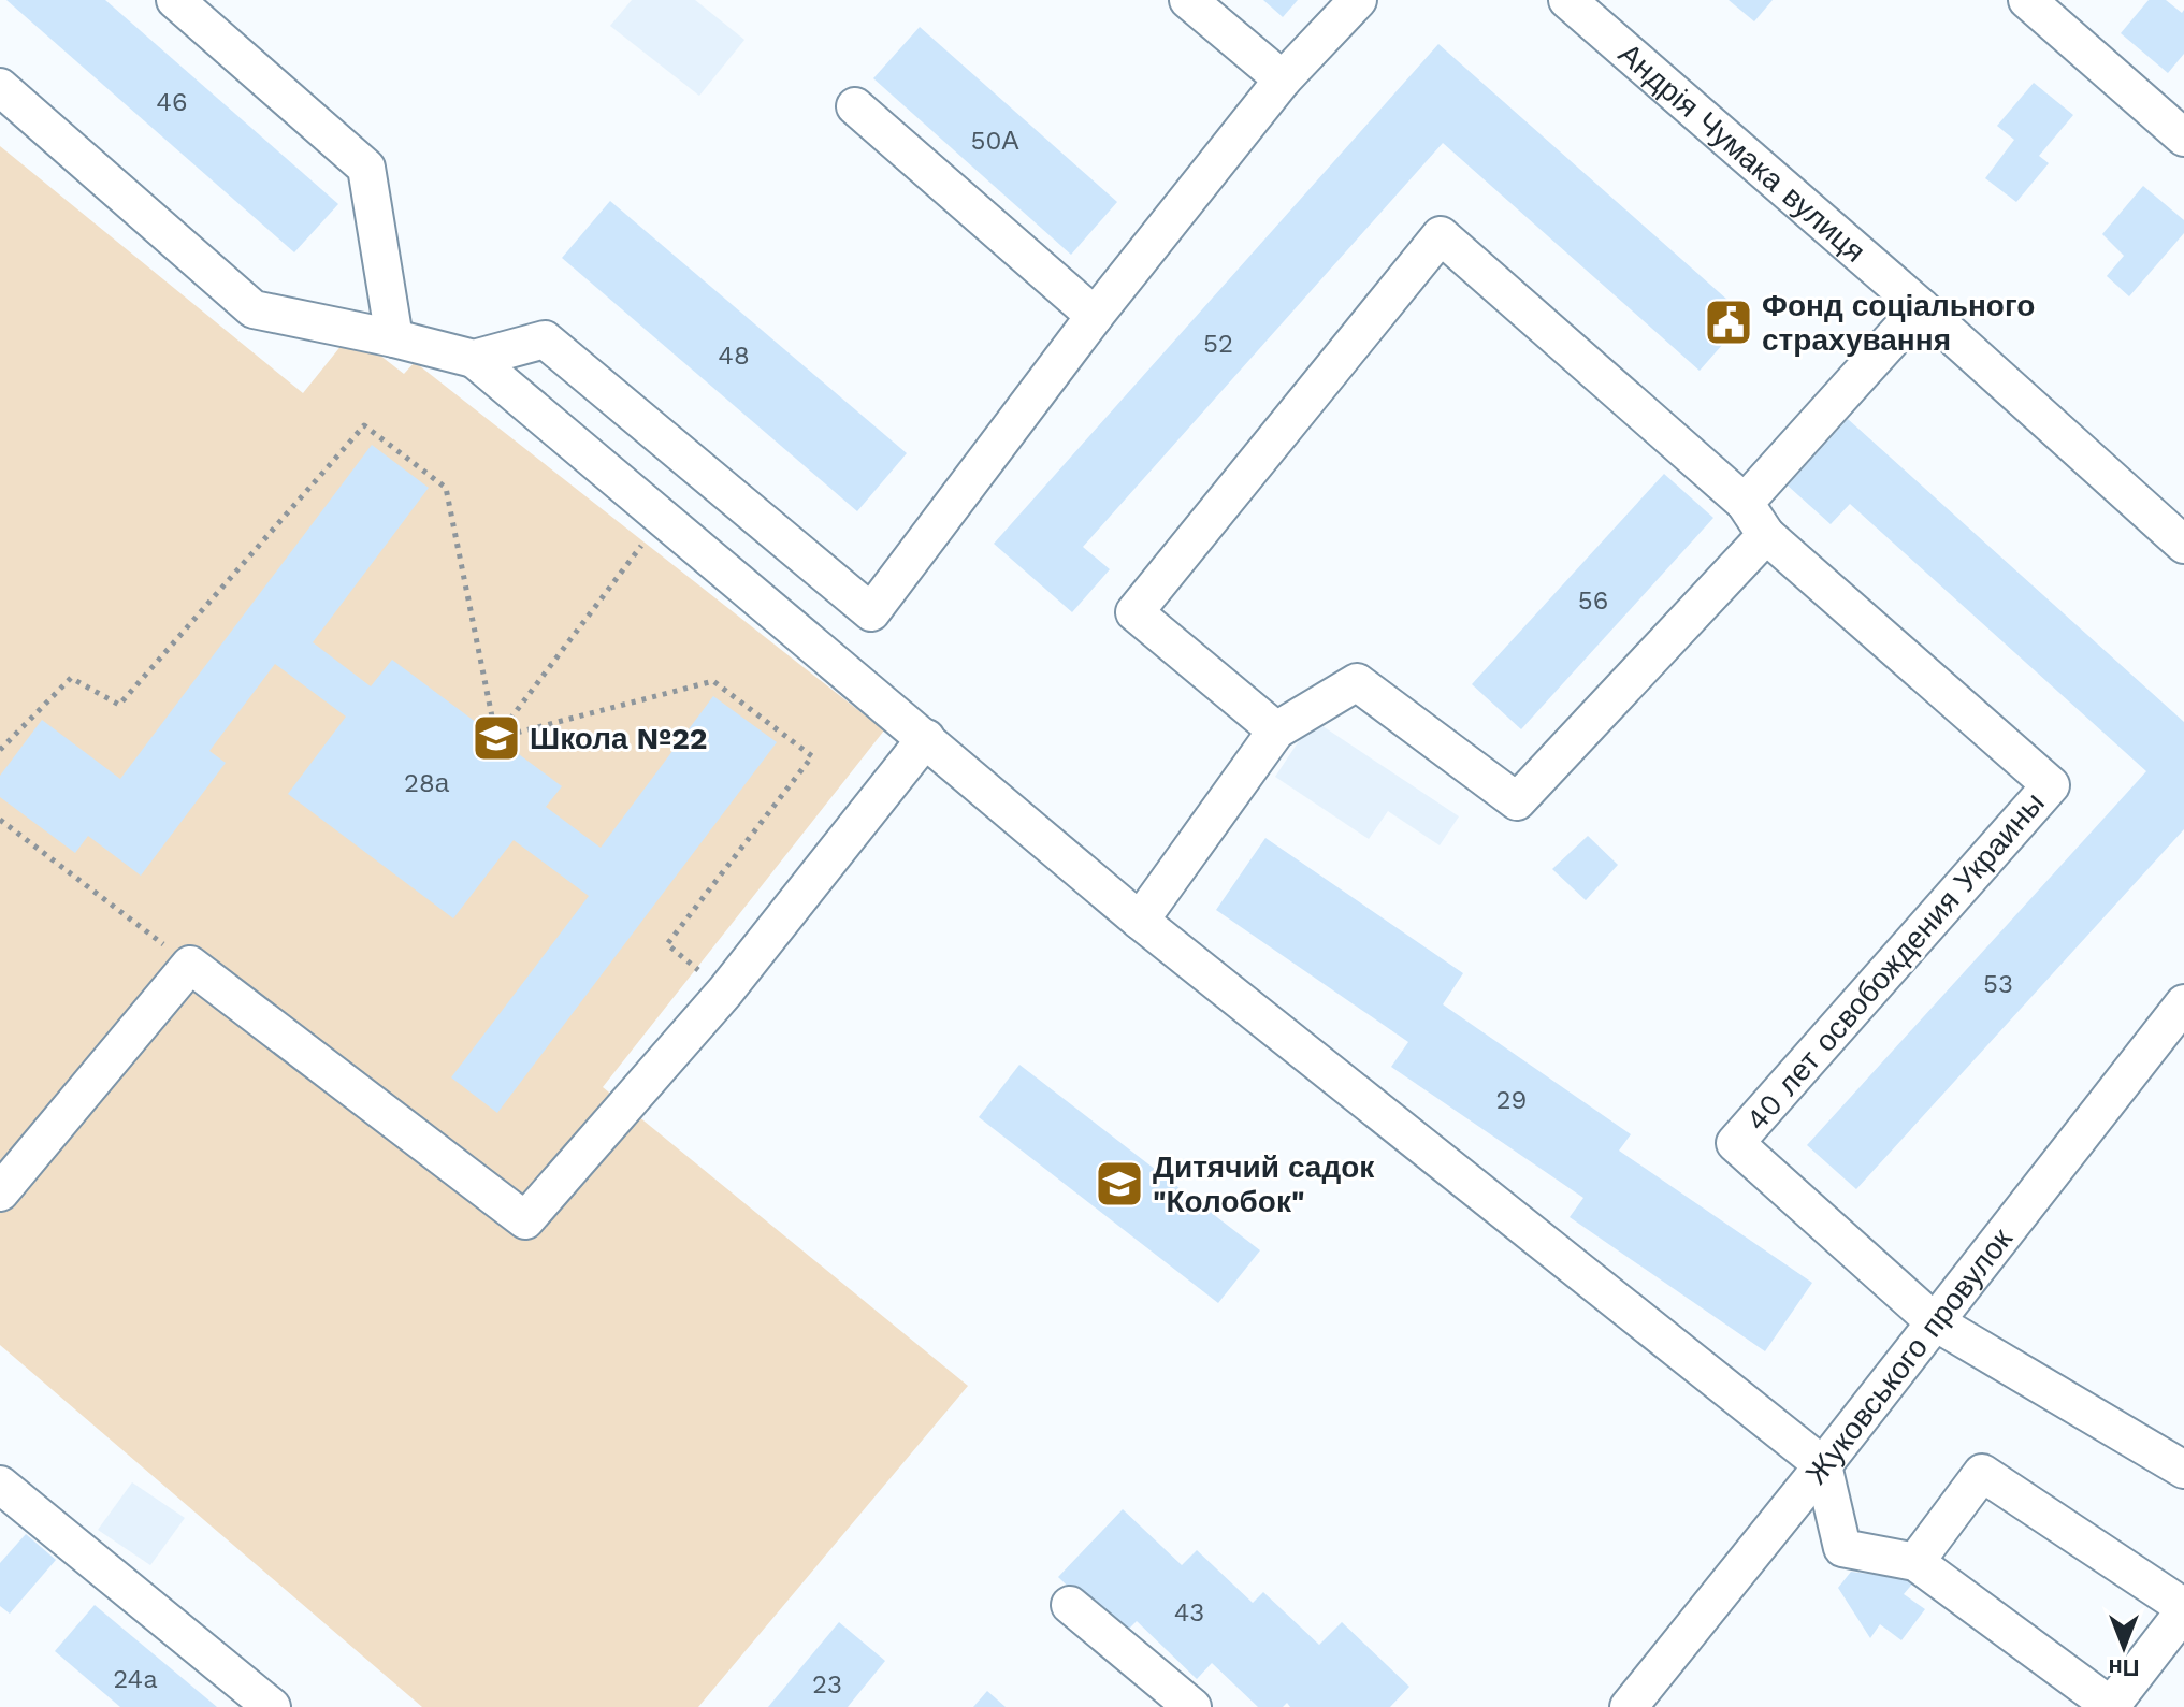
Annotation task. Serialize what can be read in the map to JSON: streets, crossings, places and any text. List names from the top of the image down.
{
  "streets": {
    "street": ["Андрія Чумака вулиця", "40 лет освобождения Украины", "Жуковського провулок"]
  },
  "crossings": [
    ["40 лет освобождения Украины", "Жуковського провулок"]
  ],
  "places": {
    "public building": ["Фонд соціального страхування"],
    "school or university": ["Школа №22", "Дитячий садок \"Колобок\""]
  },
  "house_numbers": [
    "46",
    "50А",
    "52",
    "48",
    "56",
    "28а",
    "53",
    "29",
    "43",
    "24a",
    "23"
  ],
  "north": "bottom"
}
